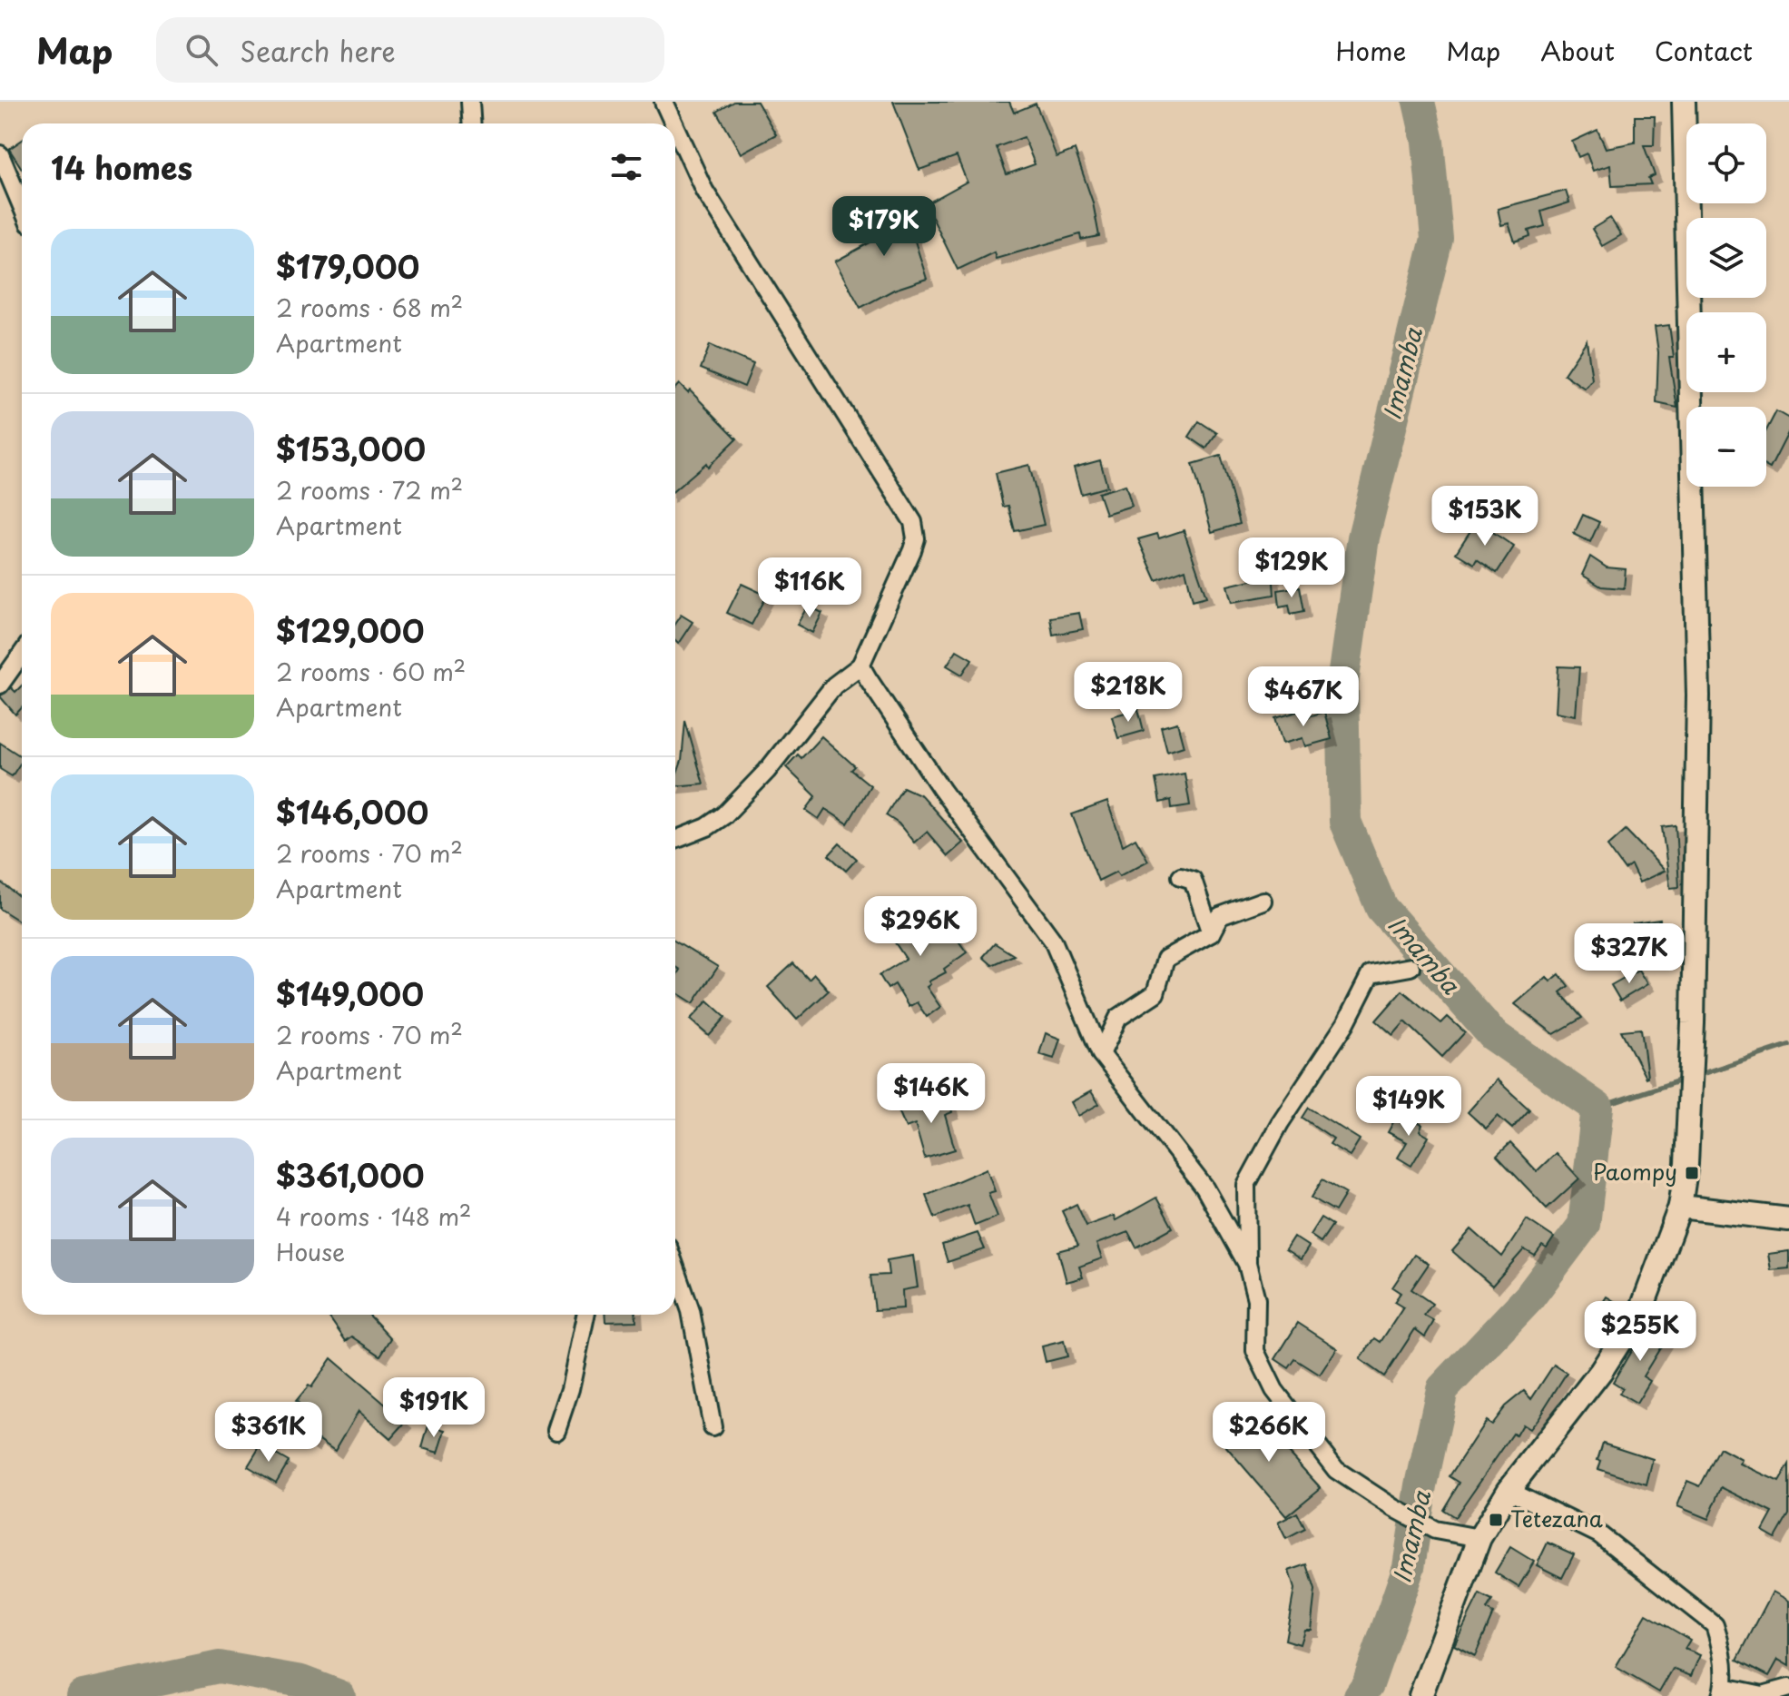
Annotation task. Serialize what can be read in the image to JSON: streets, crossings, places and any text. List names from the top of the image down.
{
  "water": ["Imamba"],
  "places": {
    "transit": ["Paompy", "Tetezana"]
  },
  "page": {
    "header": "Map",
    "search": "Search here",
    "nav": [
      "Home",
      "Map",
      "About",
      "Contact"
    ],
    "map_buttons": ["+", "−"],
    "heading": "14 homes",
    "price": [
      "$179K",
      "$153K",
      "$129K",
      "$116K",
      "$218K",
      "$467K",
      "$296K",
      "$327K",
      "$146K",
      "$149K",
      "$255K",
      "$191K",
      "$361K",
      "$266K"
    ],
    "list": [
      {
        "name": "$179,000",
        "note": "2 rooms · 68 m² · Apartment"
      },
      {
        "name": "$153,000",
        "note": "2 rooms · 72 m² · Apartment"
      },
      {
        "name": "$129,000",
        "note": "2 rooms · 60 m² · Apartment"
      },
      {
        "name": "$146,000",
        "note": "2 rooms · 70 m² · Apartment"
      },
      {
        "name": "$149,000",
        "note": "2 rooms · 70 m² · Apartment"
      },
      {
        "name": "$361,000",
        "note": "4 rooms · 148 m² · House"
      }
    ]
  }
}
